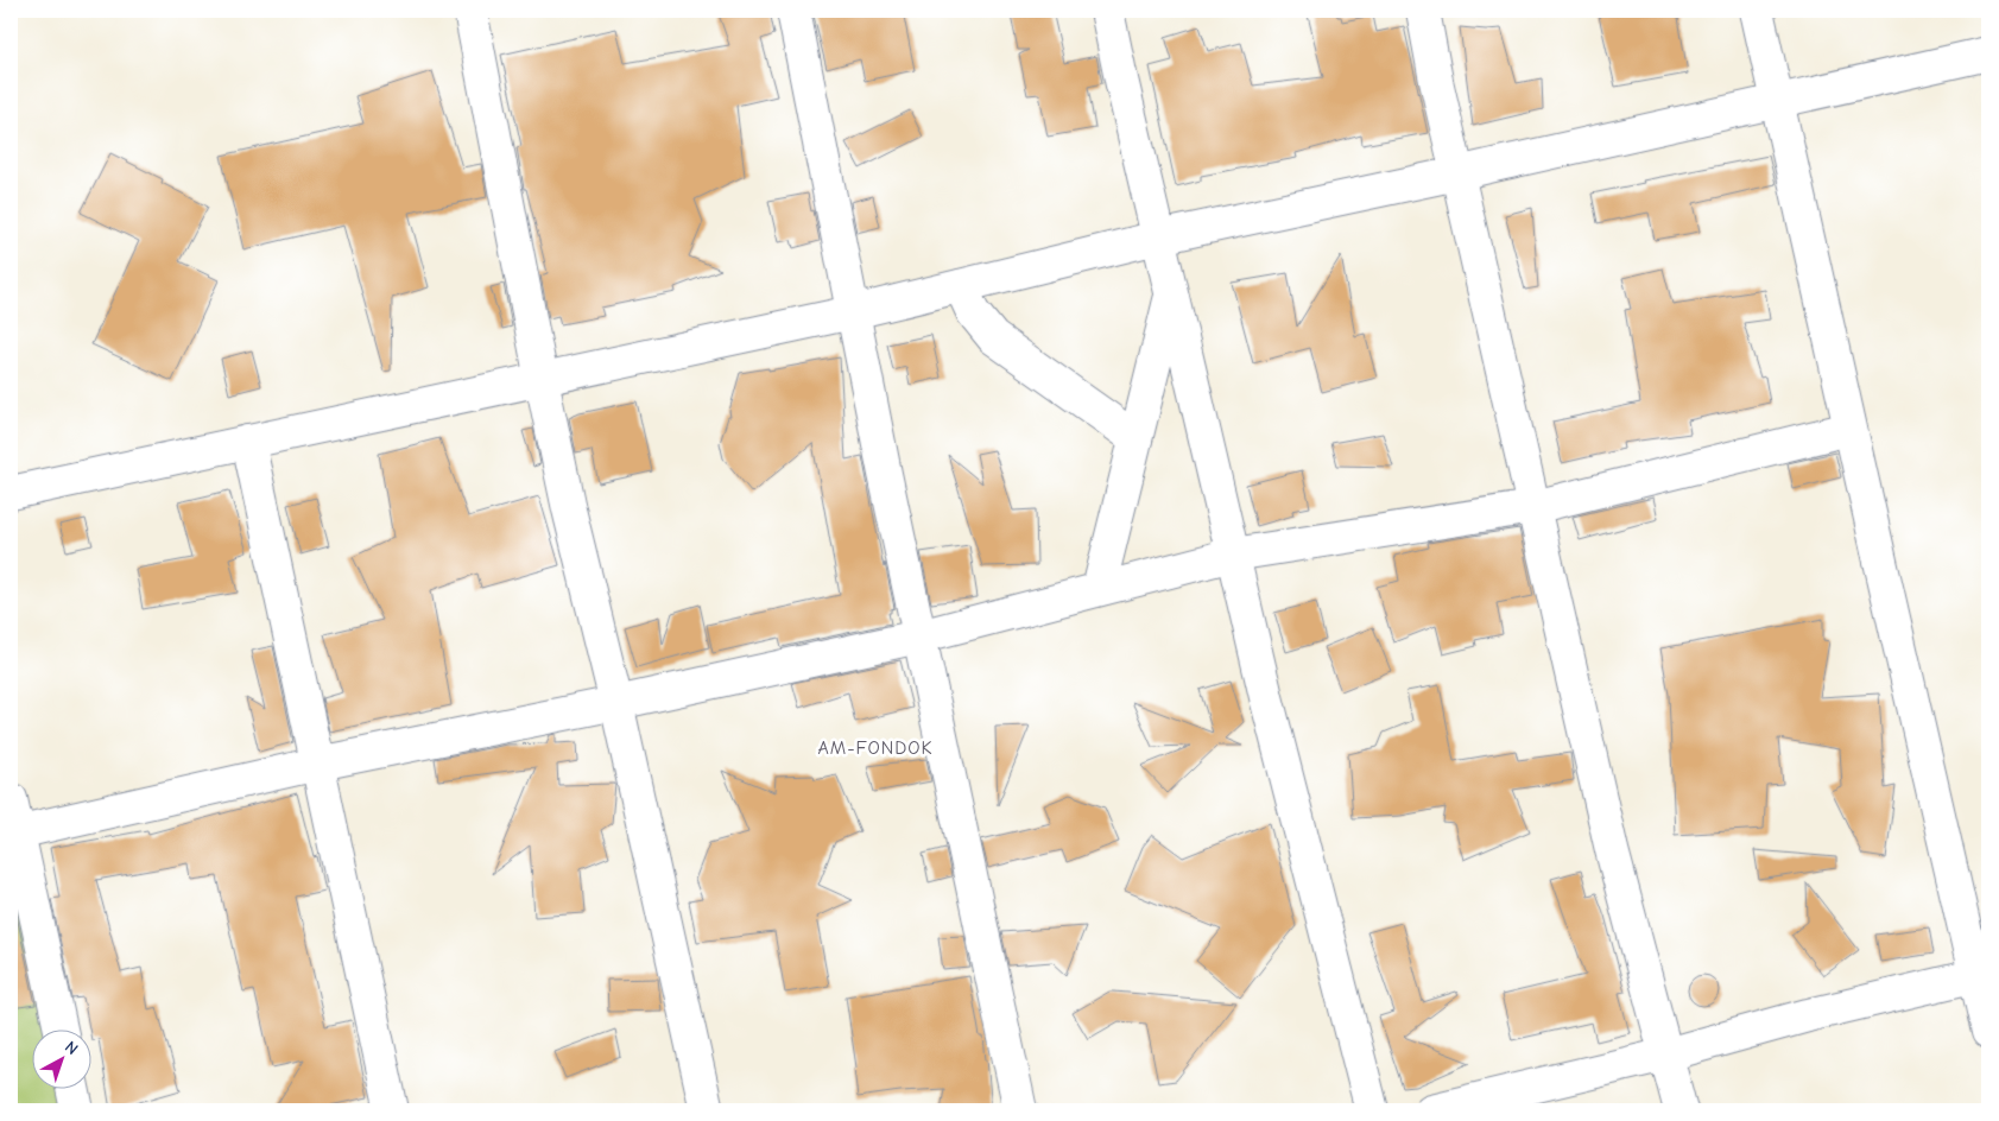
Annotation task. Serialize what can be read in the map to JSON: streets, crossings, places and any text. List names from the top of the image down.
{
  "districts": ["AM-FONDOK"],
  "north": "top right"
}
